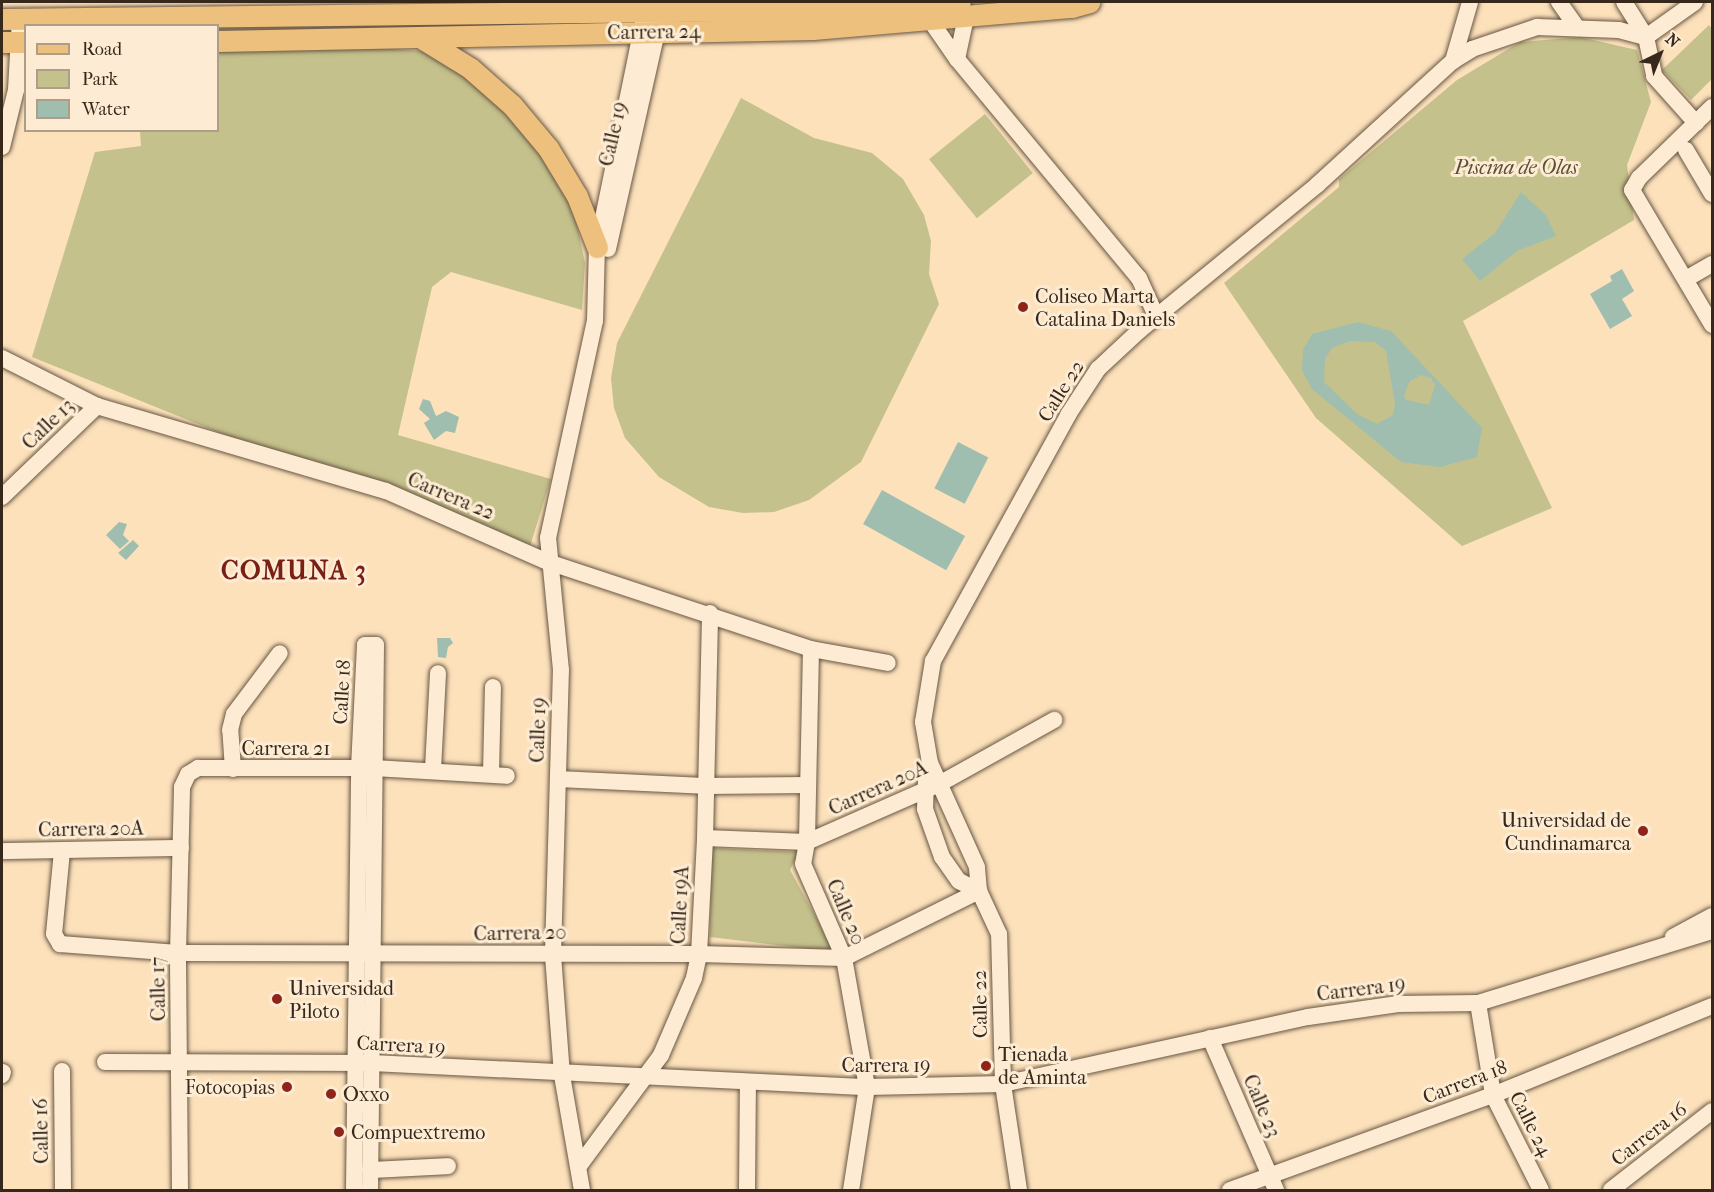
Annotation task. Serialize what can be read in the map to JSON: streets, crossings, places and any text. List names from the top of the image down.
{
  "streets": {
    "main road": ["Carrera 24"],
    "street": [
      "Calle 19",
      "Calle 22",
      "Calle 13",
      "Carrera 22",
      "Calle 18",
      "Carrera 21",
      "Carrera 20A",
      "Calle 19A",
      "Calle 20",
      "Carrera 20",
      "Calle 17",
      "Carrera 19",
      "Carrera 18",
      "Calle 23",
      "Calle 24",
      "Calle 16",
      "Carrera 16"
    ]
  },
  "crossings": [
    ["Carrera 24", "Calle 19"],
    ["Calle 19", "Carrera 22"],
    ["Calle 19", "Calle 19A"],
    ["Calle 19", "Carrera 20"],
    ["Calle 19", "Carrera 19"],
    ["Calle 22", "Carrera 20A"],
    ["Calle 22", "Carrera 20"],
    ["Calle 22", "Carrera 19"],
    ["Calle 13", "Carrera 22"],
    ["Carrera 22", "Calle 19A"],
    ["Carrera 22", "Calle 20"],
    ["Calle 18", "Carrera 21"],
    ["Calle 18", "Carrera 20"],
    ["Calle 18", "Carrera 19"],
    ["Carrera 21", "Calle 17"],
    ["Carrera 20A", "Calle 19A"],
    ["Carrera 20A", "Calle 20"],
    ["Carrera 20A", "Carrera 20"],
    ["Carrera 20A", "Calle 17"],
    ["Calle 19A", "Carrera 20"],
    ["Calle 19A", "Carrera 19"],
    ["Calle 20", "Carrera 20"],
    ["Calle 20", "Carrera 19"],
    ["Carrera 20", "Calle 17"],
    ["Calle 17", "Carrera 19"],
    ["Carrera 19", "Calle 23"],
    ["Carrera 19", "Calle 24"],
    ["Carrera 18", "Calle 23"],
    ["Carrera 18", "Calle 24"]
  ],
  "districts": ["COMUNA 3"],
  "parks": ["Piscina de Olas"],
  "places": [
    "Coliseo Marta Catalina Daniels",
    "Universidad de Cundinamarca",
    "Universidad Piloto",
    "Tienada de Aminta",
    "Fotocopias",
    "Oxxo",
    "Compuextremo"
  ],
  "legend": ["Road", "Park", "Water"],
  "north": "top right"
}
